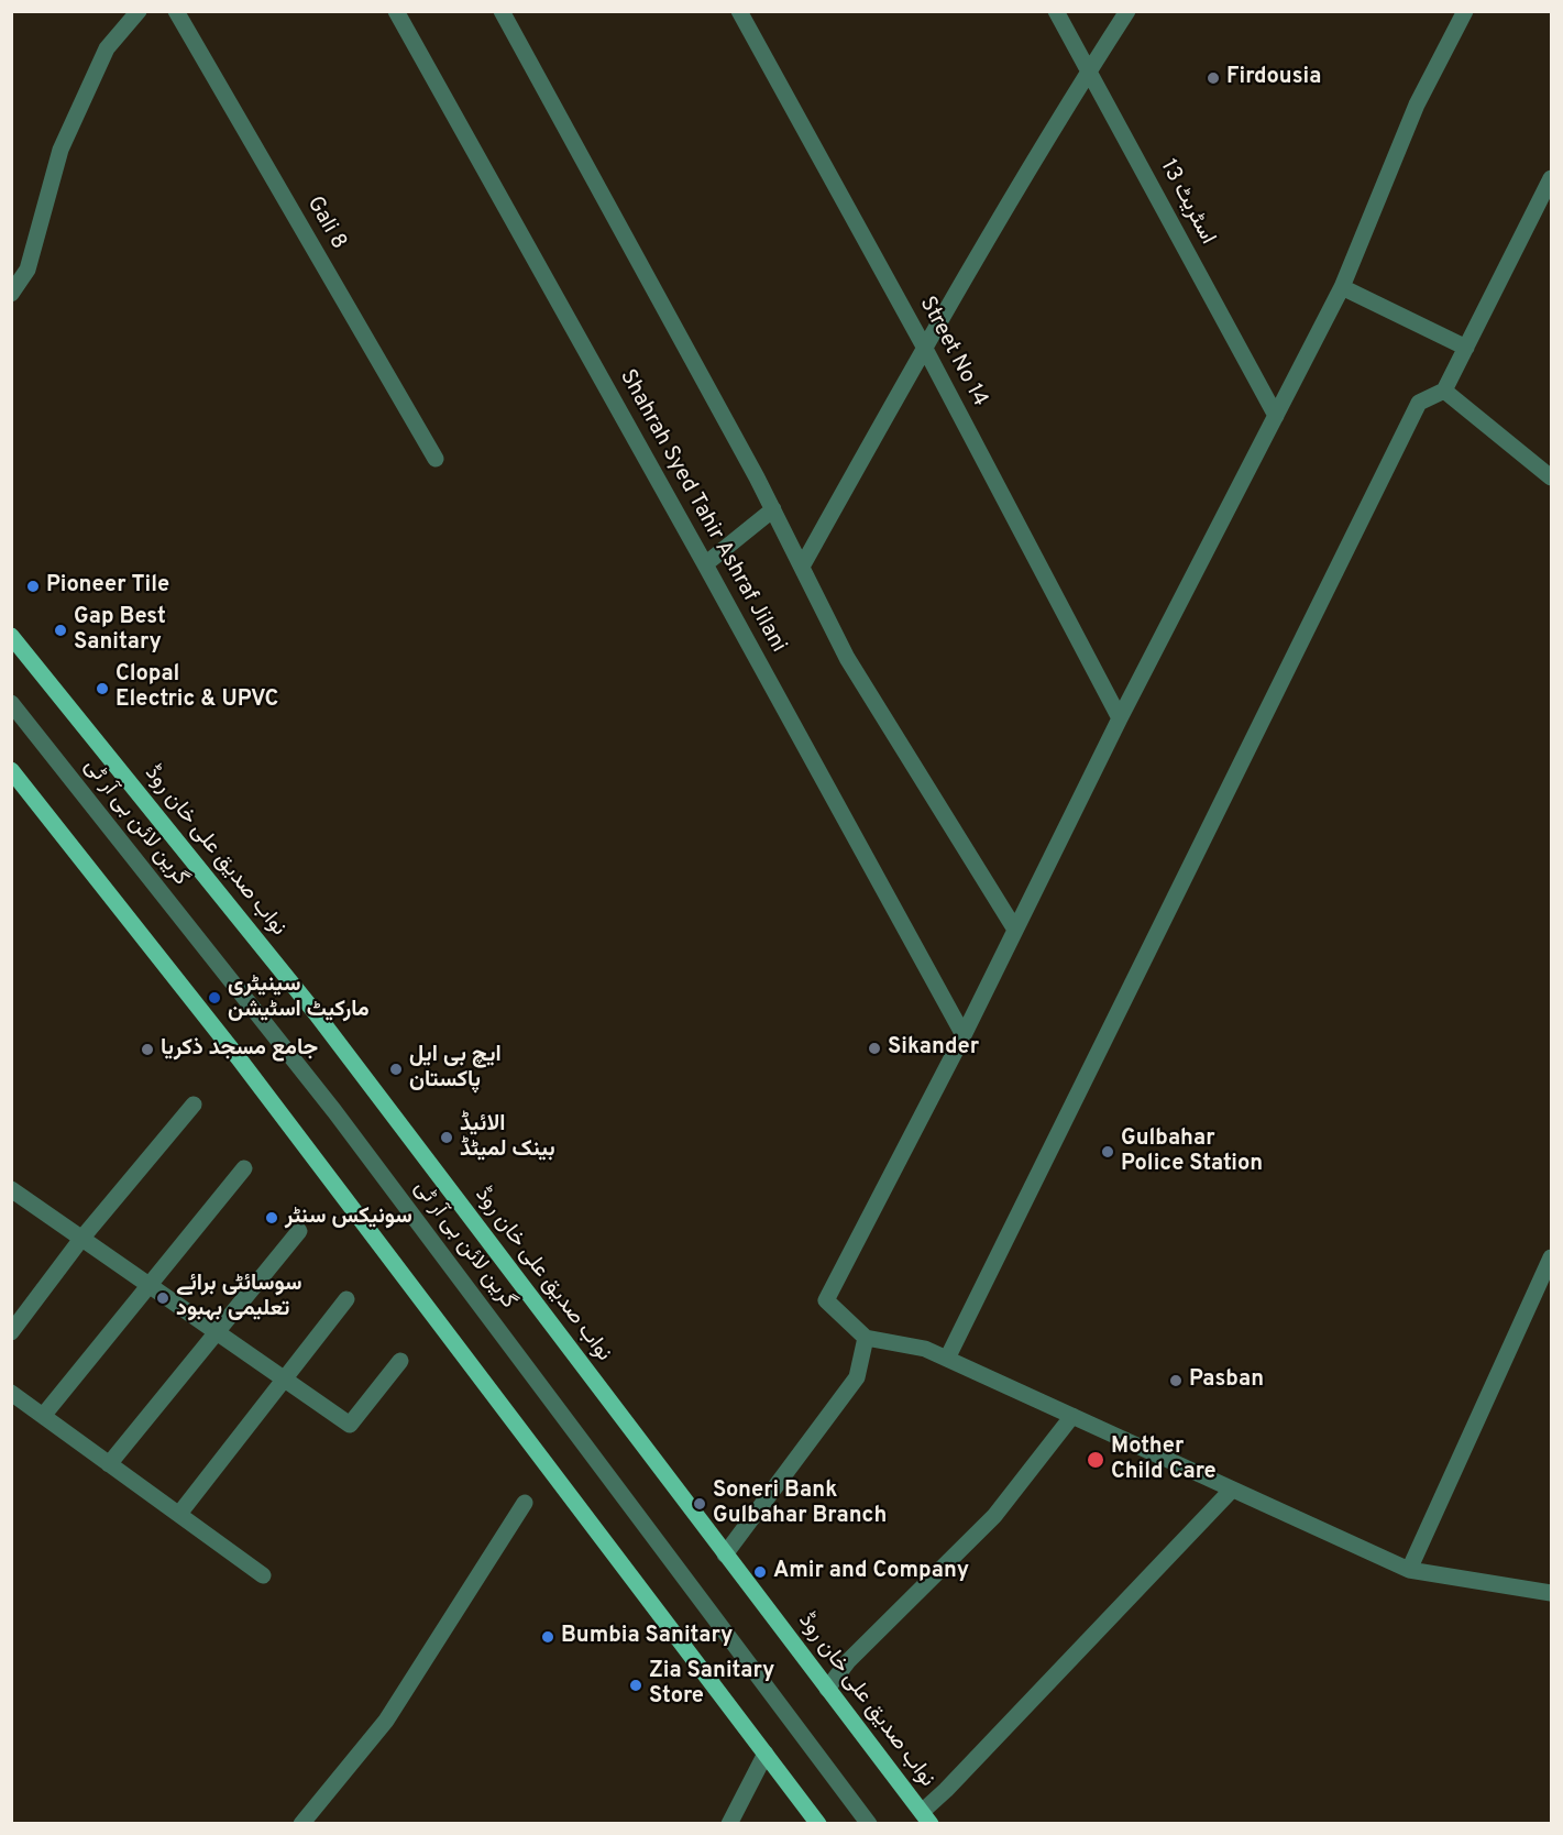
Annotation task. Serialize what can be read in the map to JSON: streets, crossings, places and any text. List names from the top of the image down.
{
  "streets": {
    "main road": ["نواب صدیق علی خان روڈ"],
    "street": [
      "اسٹریٹ 13",
      "Gali 8",
      "Street No 14",
      "Shahrah Syed Tahir Ashraf Jilani",
      "گرین لائن بی آر ٹی"
    ]
  },
  "places": [
    "Firdousia",
    "Pioneer Tile",
    "Gap Best Sanitary",
    "Clopal Electric & UPVC",
    "سینیٹری مارکیٹ اسٹیشن",
    "Sikander",
    "جامع مسجد ذکریا",
    "ایچ بی ایل پاکستان",
    "الائیڈ بینک لمیٹڈ",
    "Gulbahar Police Station",
    "سونیکس سنٹر",
    "سوسائٹی برائے تعلیمی بہبود",
    "Pasban",
    "Mother Child Care",
    "Soneri Bank Gulbahar Branch",
    "Amir and Company",
    "Bumbia Sanitary",
    "Zia Sanitary Store"
  ]
}
